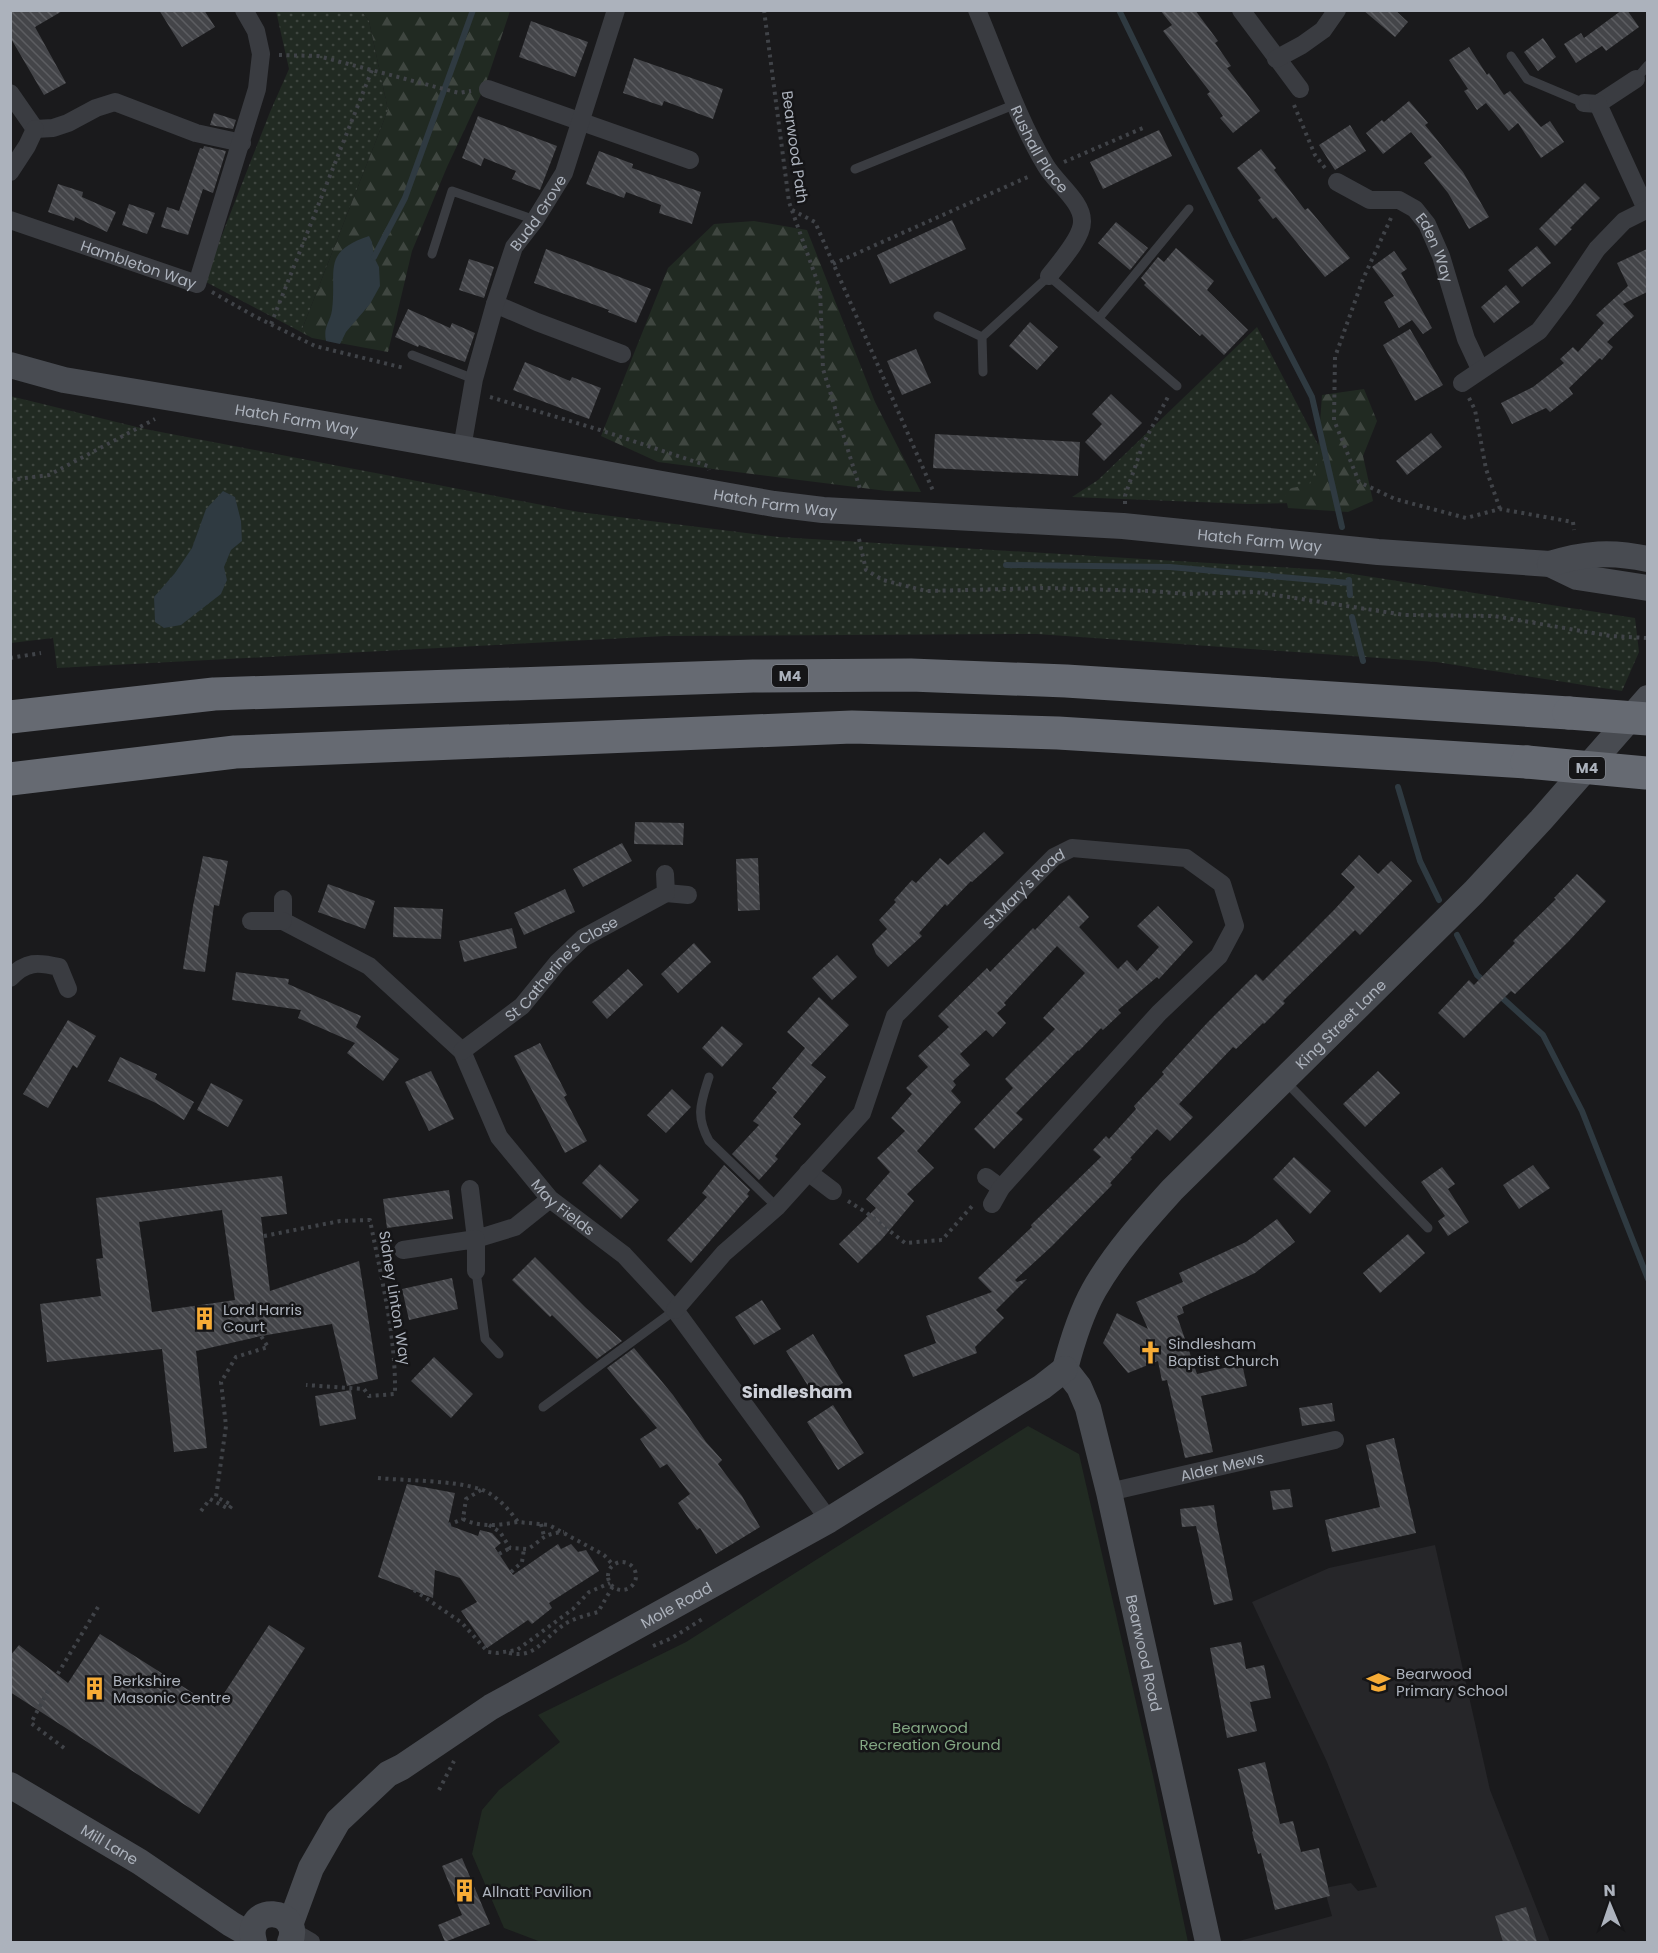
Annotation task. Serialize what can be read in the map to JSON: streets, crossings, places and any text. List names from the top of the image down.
{
  "streets": {
    "highway": ["M4"],
    "street": [
      "Rushall Place",
      "Budd Grove",
      "Eden Way",
      "Hambleton Way",
      "Hatch Farm Way",
      "St.Mary's Road",
      "St Catherine's Close",
      "King Street Lane",
      "May Fields",
      "Alder Mews",
      "Mole Road",
      "Bearwood Road",
      "Mill Lane"
    ],
    "path": ["Bearwood Path", "Sidney Linton Way"]
  },
  "crossings": [
    ["Budd Grove", "Hatch Farm Way"],
    ["St.Mary's Road", "May Fields"],
    ["St Catherine's Close", "May Fields"],
    ["King Street Lane", "Mole Road"],
    ["King Street Lane", "Bearwood Road"],
    ["May Fields", "Mole Road"],
    ["Alder Mews", "Bearwood Road"],
    ["Mole Road", "Bearwood Road"],
    ["Mole Road", "Mill Lane"]
  ],
  "districts": ["Sindlesham"],
  "parks": ["Bearwood Recreation Ground"],
  "places": {
    "building": ["Lord Harris Court", "Berkshire Masonic Centre", "Allnatt Pavilion"],
    "church": ["Sindlesham Baptist Church"],
    "school or university": ["Bearwood Primary School"]
  },
  "north": "top"
}
